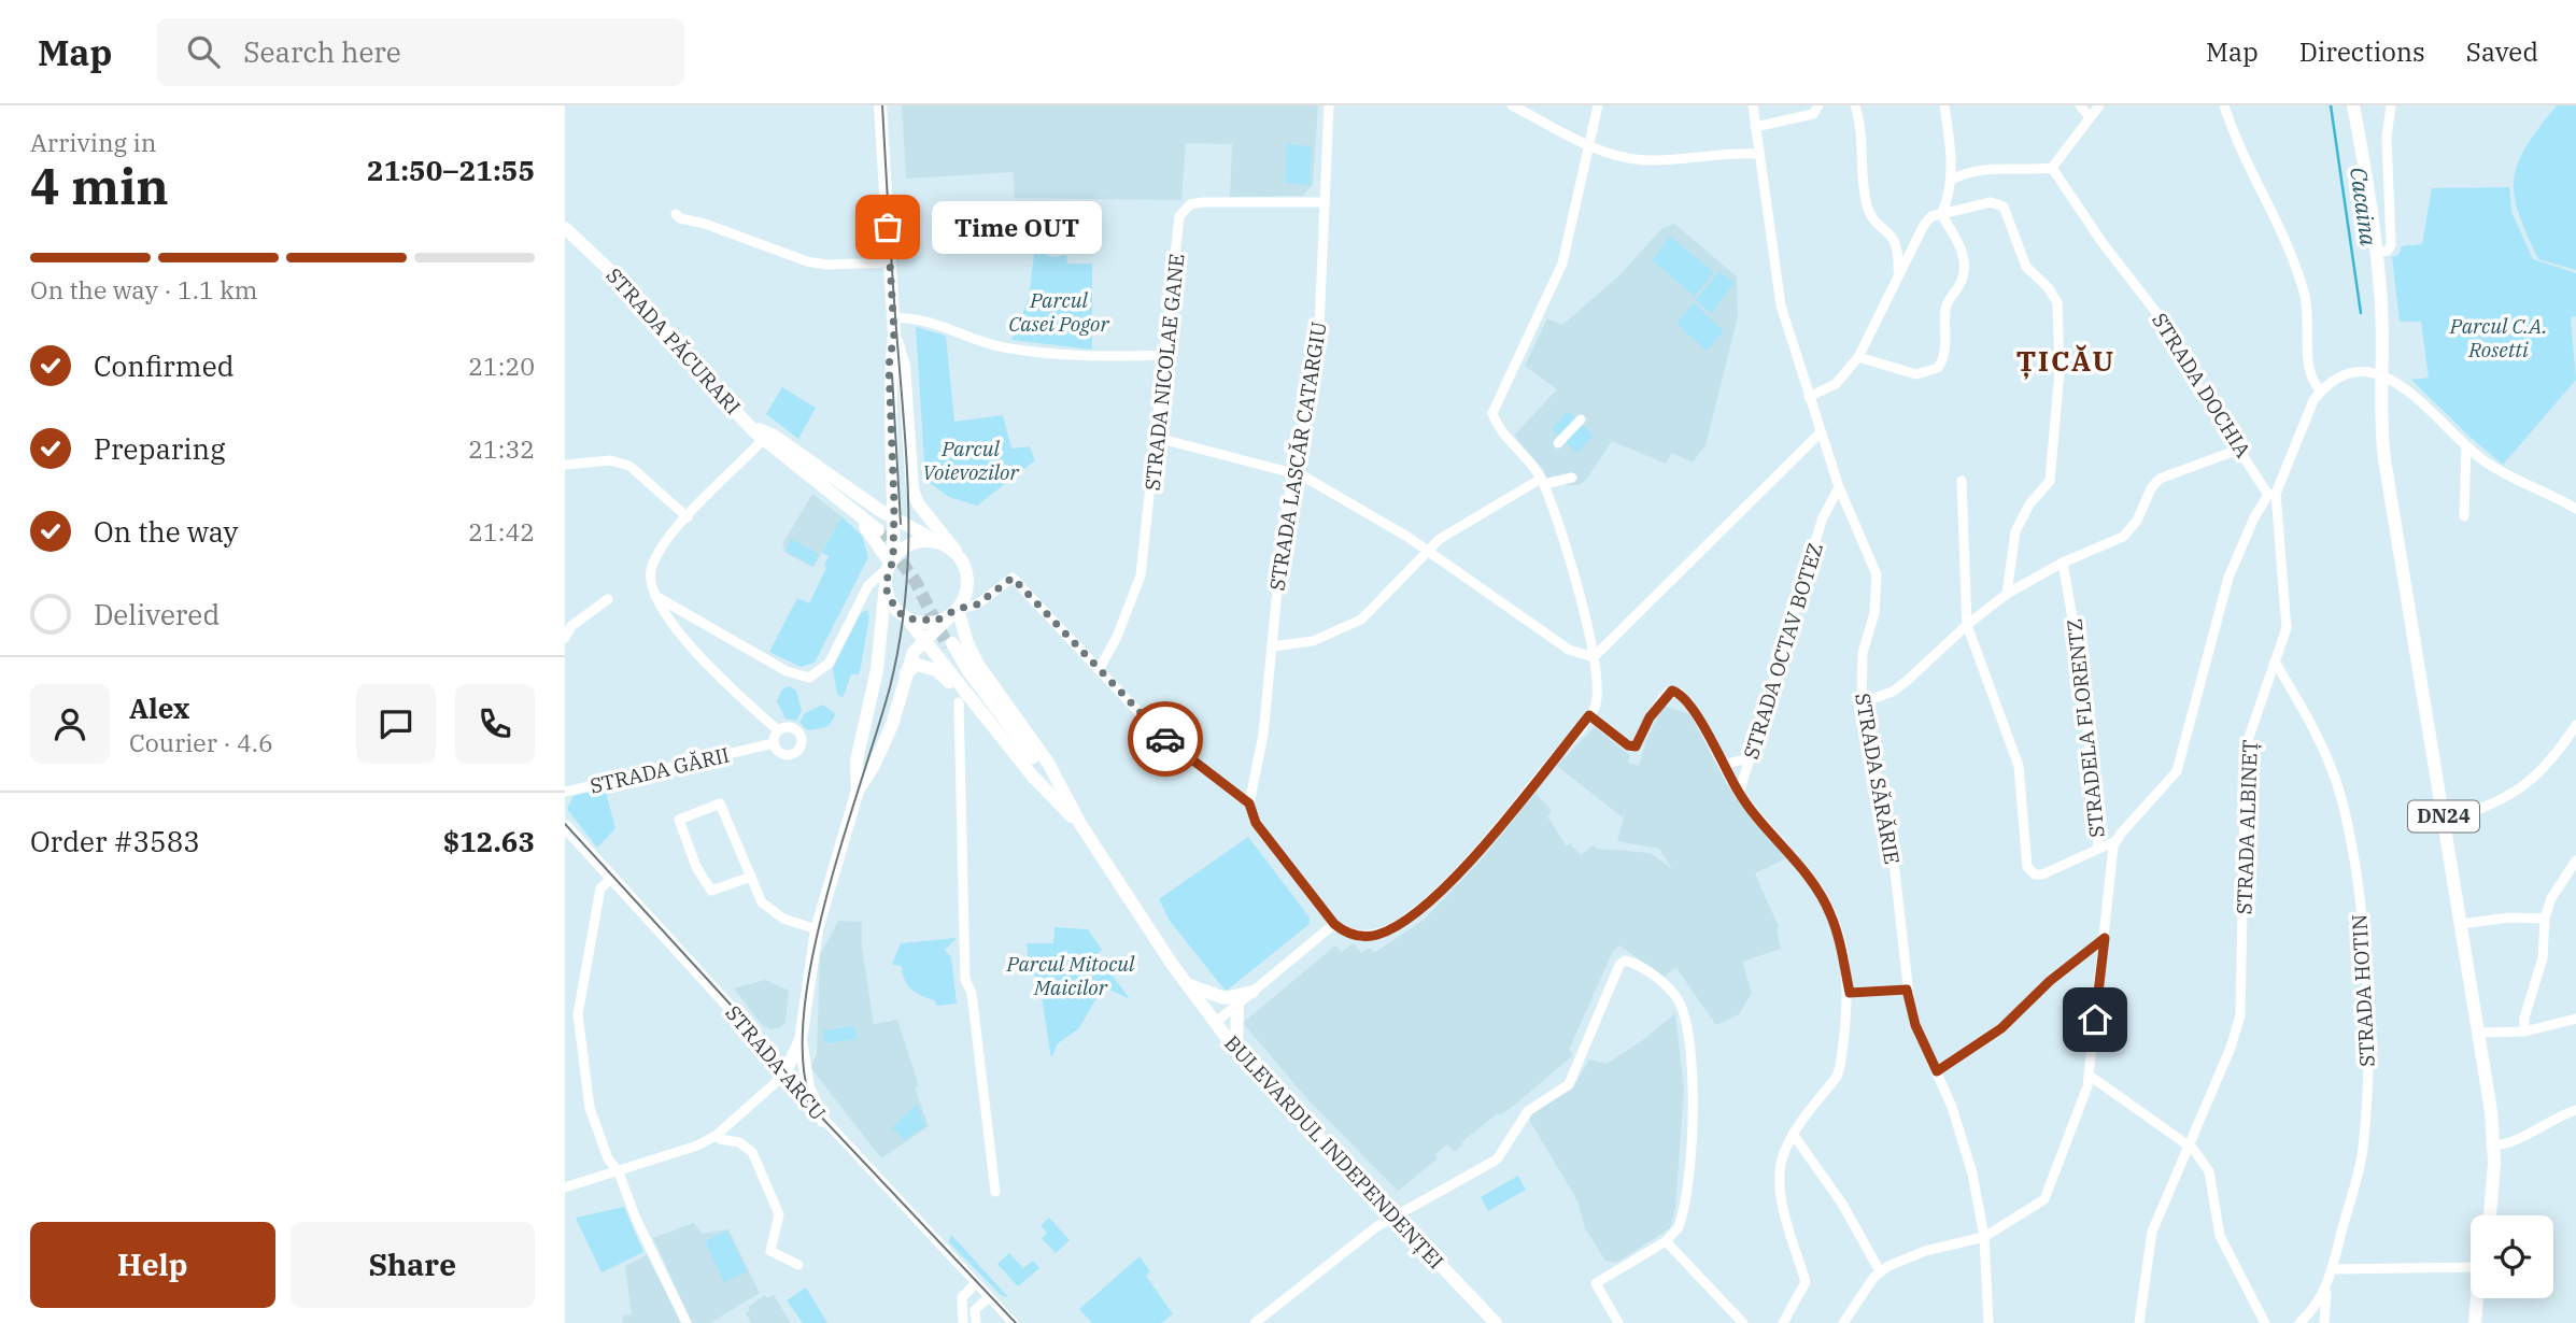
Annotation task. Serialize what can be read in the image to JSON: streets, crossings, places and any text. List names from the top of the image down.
{
  "streets": {
    "main road": [
      "STRADA PĂCURARI",
      "DN24",
      "STRADA ARCU",
      "BULEVARDUL INDEPENDENȚEI"
    ],
    "street": [
      "STRADA NICOLAE GANE",
      "STRADA DOCHIA",
      "STRADA LASCĂR CATARGIU",
      "STRADA OCTAV BOTEZ",
      "STRADELA FLORENTZ",
      "STRADA GĂRII",
      "STRADA SĂRĂRIE",
      "STRADA ALBINEȚ",
      "STRADA HOTIN"
    ]
  },
  "crossings": [
    ["STRADA NICOLAE GANE", "STRADA LASCĂR CATARGIU"],
    ["STRADA DOCHIA", "STRADA ALBINEȚ"],
    ["STRADA OCTAV BOTEZ", "STRADA SĂRĂRIE"],
    ["STRADA ALBINEȚ", "STRADA HOTIN"]
  ],
  "districts": ["ȚICĂU"],
  "water": ["Cacaina"],
  "parks": [
    "Parcul Casei Pogor",
    "Parcul C.A. Rosetti",
    "Parcul Voievozilor",
    "Parcul Mitocul Maicilor"
  ],
  "places": ["Time OUT"],
  "page": {
    "header": "Map",
    "search": "Search here",
    "nav": ["Map", "Directions", "Saved"],
    "heading": ["4 min", "Arriving in", "21:50–21:55"],
    "panel": [
      "Alex",
      "Courier · 4.6",
      "Order #3583",
      "$12.63"
    ],
    "bubble": "Time OUT",
    "bar": "On the way · 1.1 km",
    "list": [
      ["Confirmed", "21:20"],
      ["Preparing", "21:32"],
      ["On the way", "21:42"],
      "Delivered"
    ],
    "buttons": ["Help", "Share"]
  }
}
